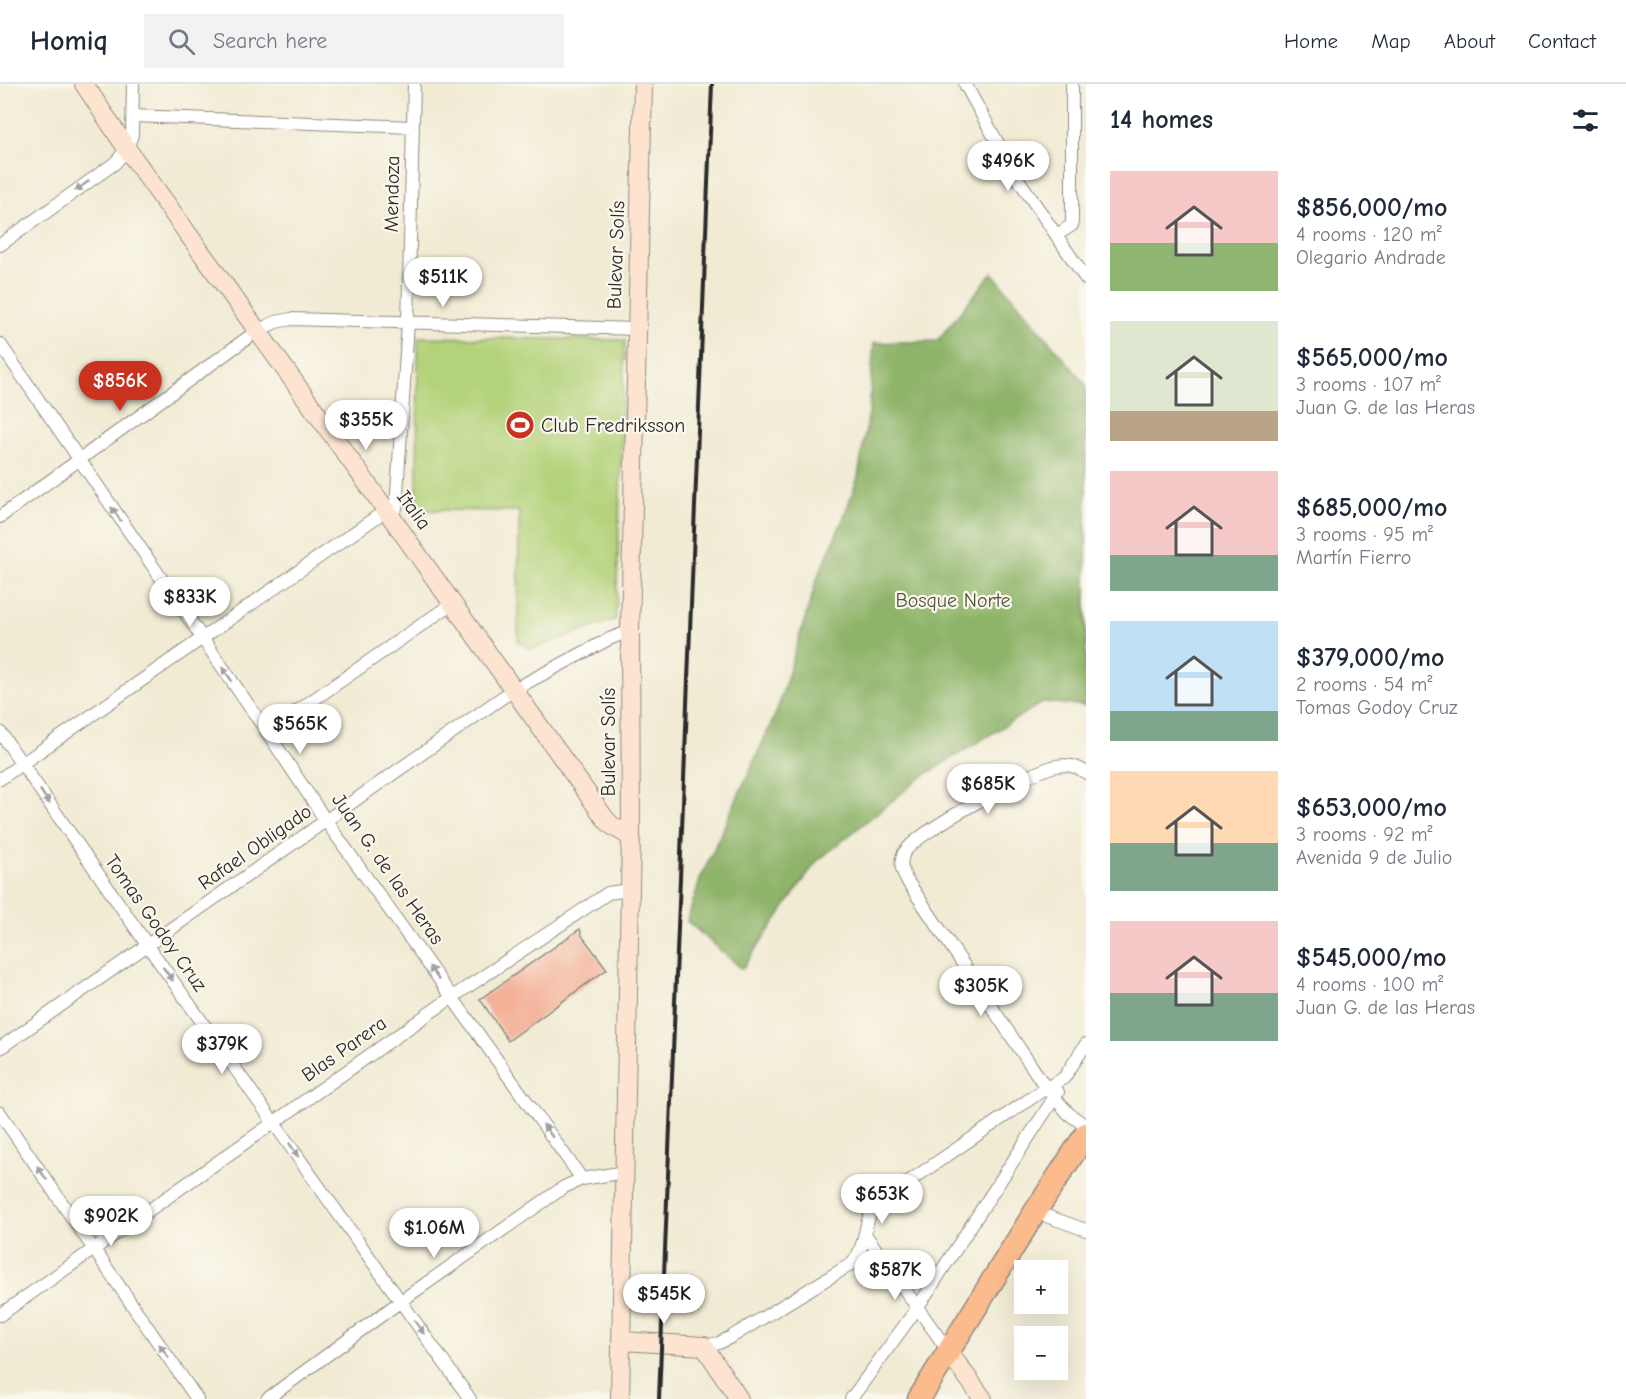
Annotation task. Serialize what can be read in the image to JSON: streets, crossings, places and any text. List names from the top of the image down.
{
  "streets": {
    "street": [
      "Mendoza",
      "Bulevar Solís",
      "Italia",
      "Rafael Obligado",
      "Juan G. de las Heras",
      "Tomas Godoy Cruz",
      "Blas Parera"
    ]
  },
  "crossings": [
    ["Mendoza", "Italia"],
    ["Bulevar Solís", "Italia"],
    ["Bulevar Solís", "Rafael Obligado"],
    ["Bulevar Solís", "Blas Parera"],
    ["Italia", "Rafael Obligado"],
    ["Rafael Obligado", "Juan G. de las Heras"],
    ["Rafael Obligado", "Tomas Godoy Cruz"],
    ["Juan G. de las Heras", "Blas Parera"],
    ["Tomas Godoy Cruz", "Blas Parera"]
  ],
  "one_way": ["Juan G. de las Heras", "Tomas Godoy Cruz"],
  "parks": ["Bosque Norte"],
  "places": {
    "sports": ["Club Fredriksson"]
  },
  "page": {
    "header": "Homiq",
    "search": "Search here",
    "nav": [
      "Home",
      "Map",
      "About",
      "Contact"
    ],
    "heading": "14 homes",
    "price": [
      "$496K",
      "$511K",
      "$856K",
      "$355K",
      "$833K",
      "$565K",
      "$685K",
      "$305K",
      "$379K",
      "$653K",
      "$902K",
      "$1.06M",
      "$587K",
      "$545K"
    ],
    "list": [
      {
        "name": "$856,000/mo",
        "note": "4 rooms · 120 m² · Olegario Andrade"
      },
      {
        "name": "$565,000/mo",
        "note": "3 rooms · 107 m² · Juan G. de las Heras"
      },
      {
        "name": "$685,000/mo",
        "note": "3 rooms · 95 m² · Martín Fierro"
      },
      {
        "name": "$379,000/mo",
        "note": "2 rooms · 54 m² · Tomas Godoy Cruz"
      },
      {
        "name": "$653,000/mo",
        "note": "3 rooms · 92 m² · Avenida 9 de Julio"
      },
      {
        "name": "$545,000/mo",
        "note": "4 rooms · 100 m² · Juan G. de las Heras"
      }
    ],
    "map_buttons": ["+", "−"]
  }
}
